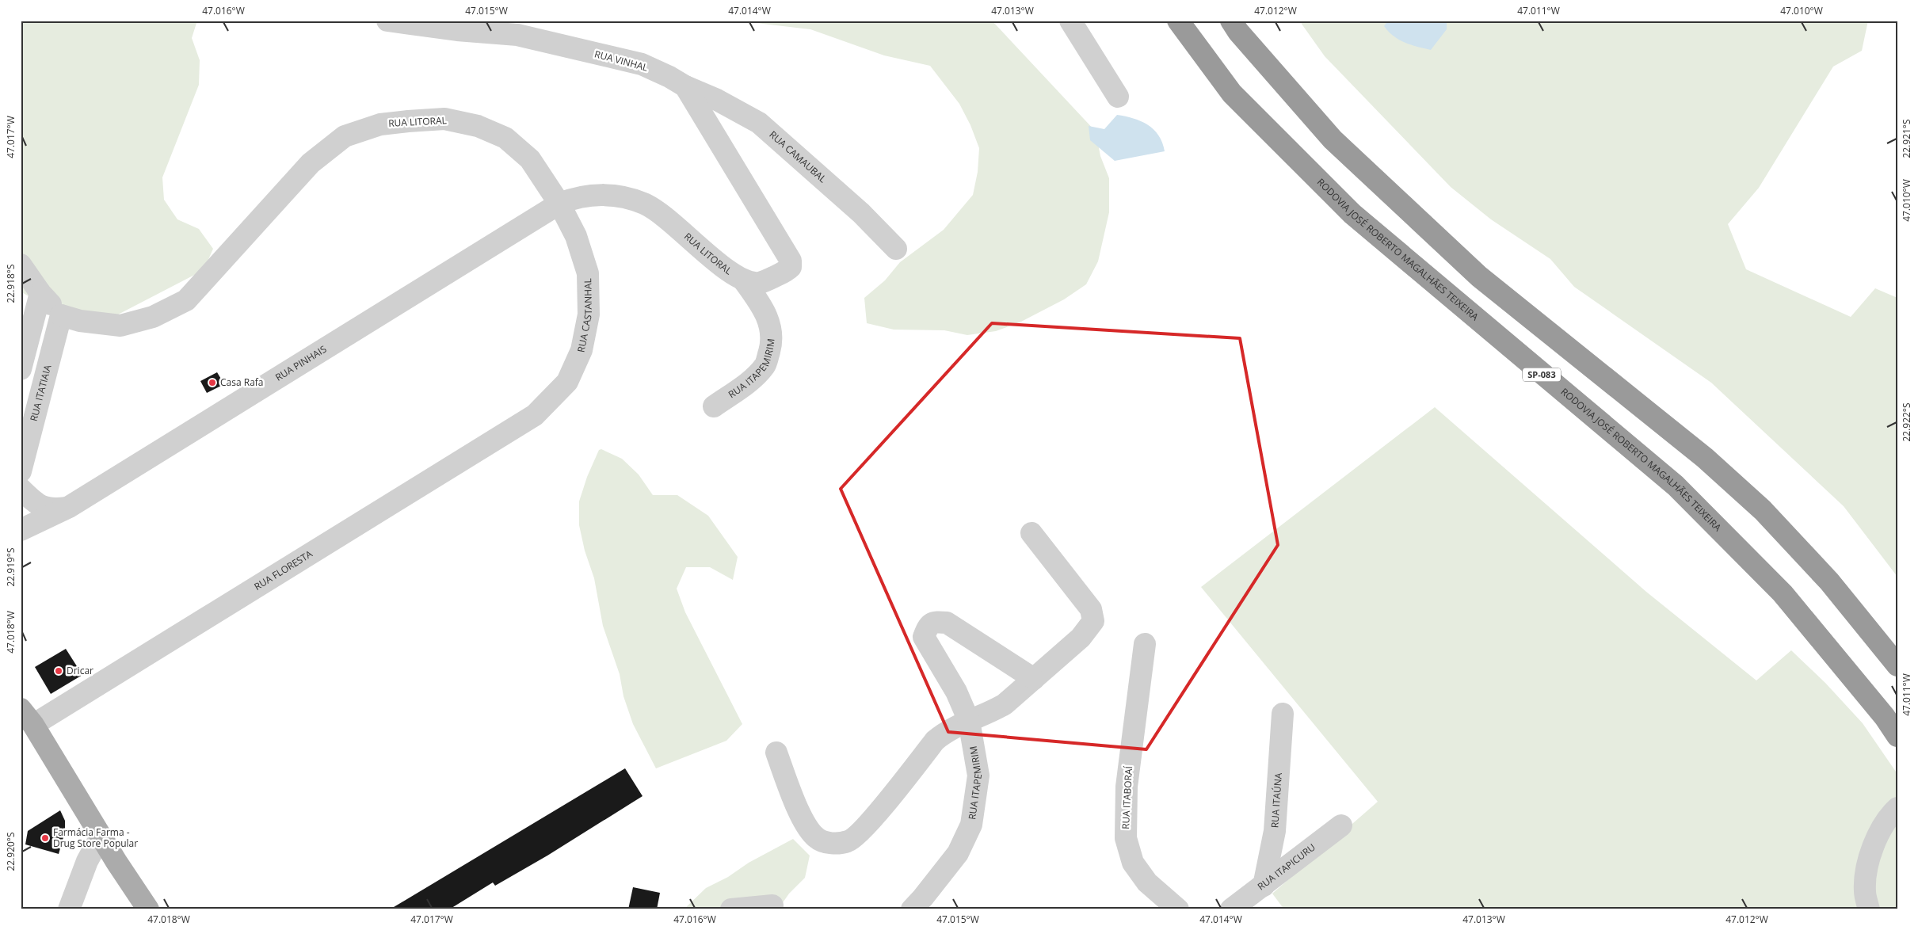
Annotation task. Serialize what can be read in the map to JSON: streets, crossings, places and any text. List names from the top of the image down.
{
  "streets": {
    "highway": ["RODOVIA JOSÉ ROBERTO MAGALHÃES TEIXEIRA", "SP-083"],
    "street": [
      "RUA VINHAL",
      "RUA LITORAL",
      "RUA CAMAUBAL",
      "RUA CASTANHAL",
      "RUA PINHAIS",
      "RUA ITAPEMIRIM",
      "RUA ITATIAIA",
      "RUA FLORESTA",
      "RUA ITABORAÍ",
      "RUA ITAÚNA",
      "RUA ITAPICURU"
    ]
  },
  "crossings": [
    ["RUA VINHAL", "RUA LITORAL"],
    ["RUA VINHAL", "RUA CAMAUBAL"],
    ["RUA LITORAL", "RUA CASTANHAL"],
    ["RUA LITORAL", "RUA PINHAIS"],
    ["RUA LITORAL", "RUA ITAPEMIRIM"],
    ["RUA LITORAL", "RUA ITATIAIA"],
    ["RUA CASTANHAL", "RUA PINHAIS"],
    ["RUA CASTANHAL", "RUA FLORESTA"],
    ["RUA ITAÚNA", "RUA ITAPICURU"]
  ],
  "places": ["Casa Rafa", "Dricar", "Farmácia Farma - Drug Store Popular"],
  "coordinates": [
    "47.016°W",
    "47.015°W",
    "47.014°W",
    "47.013°W",
    "47.012°W",
    "47.011°W",
    "47.010°W",
    "47.017°W",
    "22.921°S",
    "22.918°S",
    "22.922°S",
    "22.919°S",
    "47.018°W",
    "22.920°S"
  ]
}
